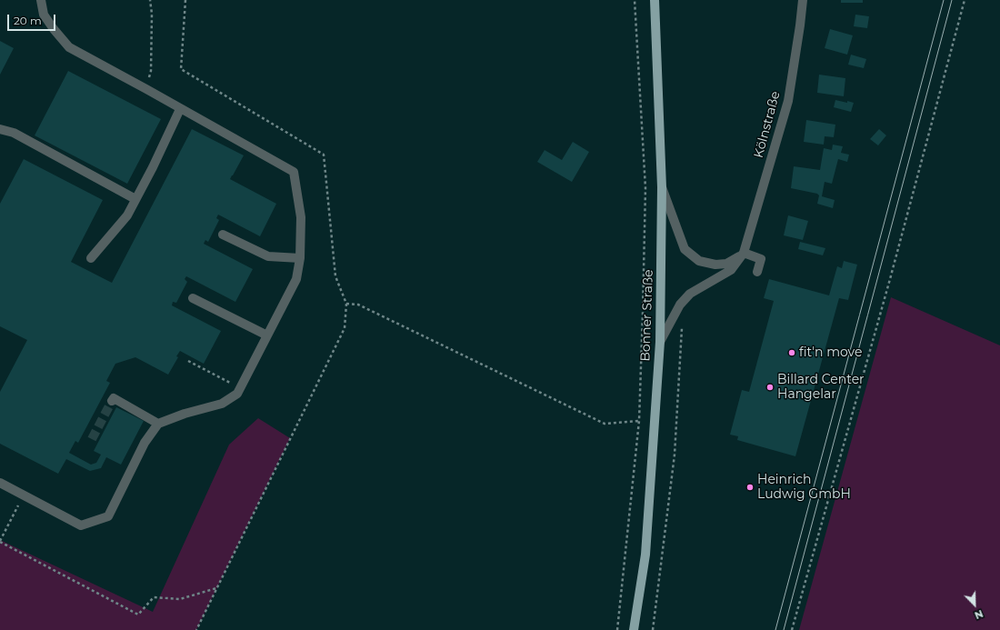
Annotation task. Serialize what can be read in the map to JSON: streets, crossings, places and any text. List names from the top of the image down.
{
  "streets": {
    "main road": ["Bonner Straße"],
    "street": ["Kölnstraße"]
  },
  "crossings": [
    ["Kölnstraße", "Bonner Straße"]
  ],
  "places": ["fit'n move", "Billard Center Hangelar", "Heinrich Ludwig GmbH"],
  "scale_bar": "20 m",
  "north": "bottom right"
}
